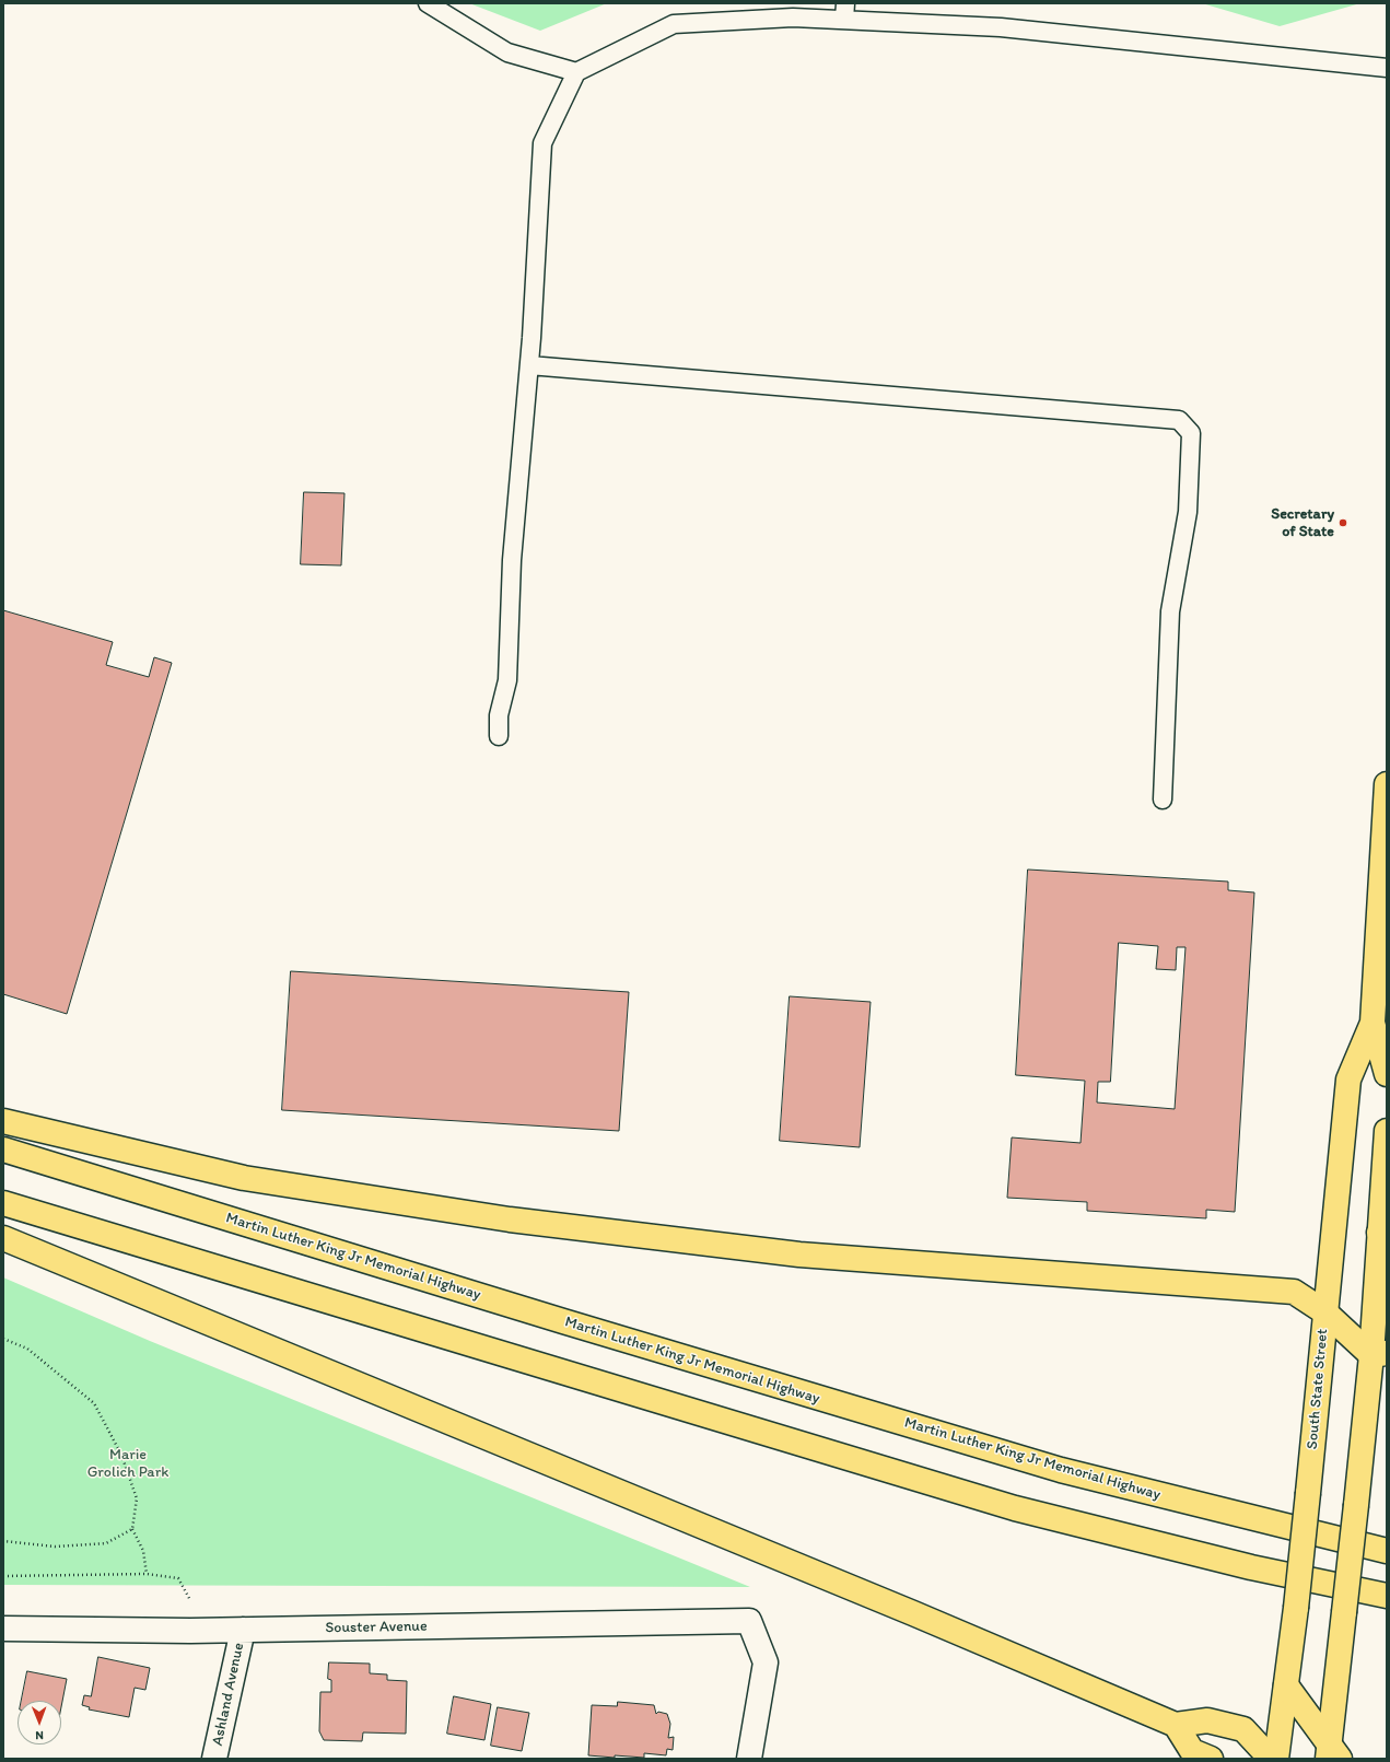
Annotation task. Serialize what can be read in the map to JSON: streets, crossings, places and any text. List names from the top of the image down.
{
  "streets": {
    "main road": ["Martin Luther King Jr Memorial Highway", "South State Street"],
    "street": ["Souster Avenue", "Ashland Avenue"]
  },
  "crossings": [
    ["Souster Avenue", "Ashland Avenue"]
  ],
  "parks": ["Marie Grolich Park"],
  "places": ["Secretary of State"],
  "north": "bottom"
}
